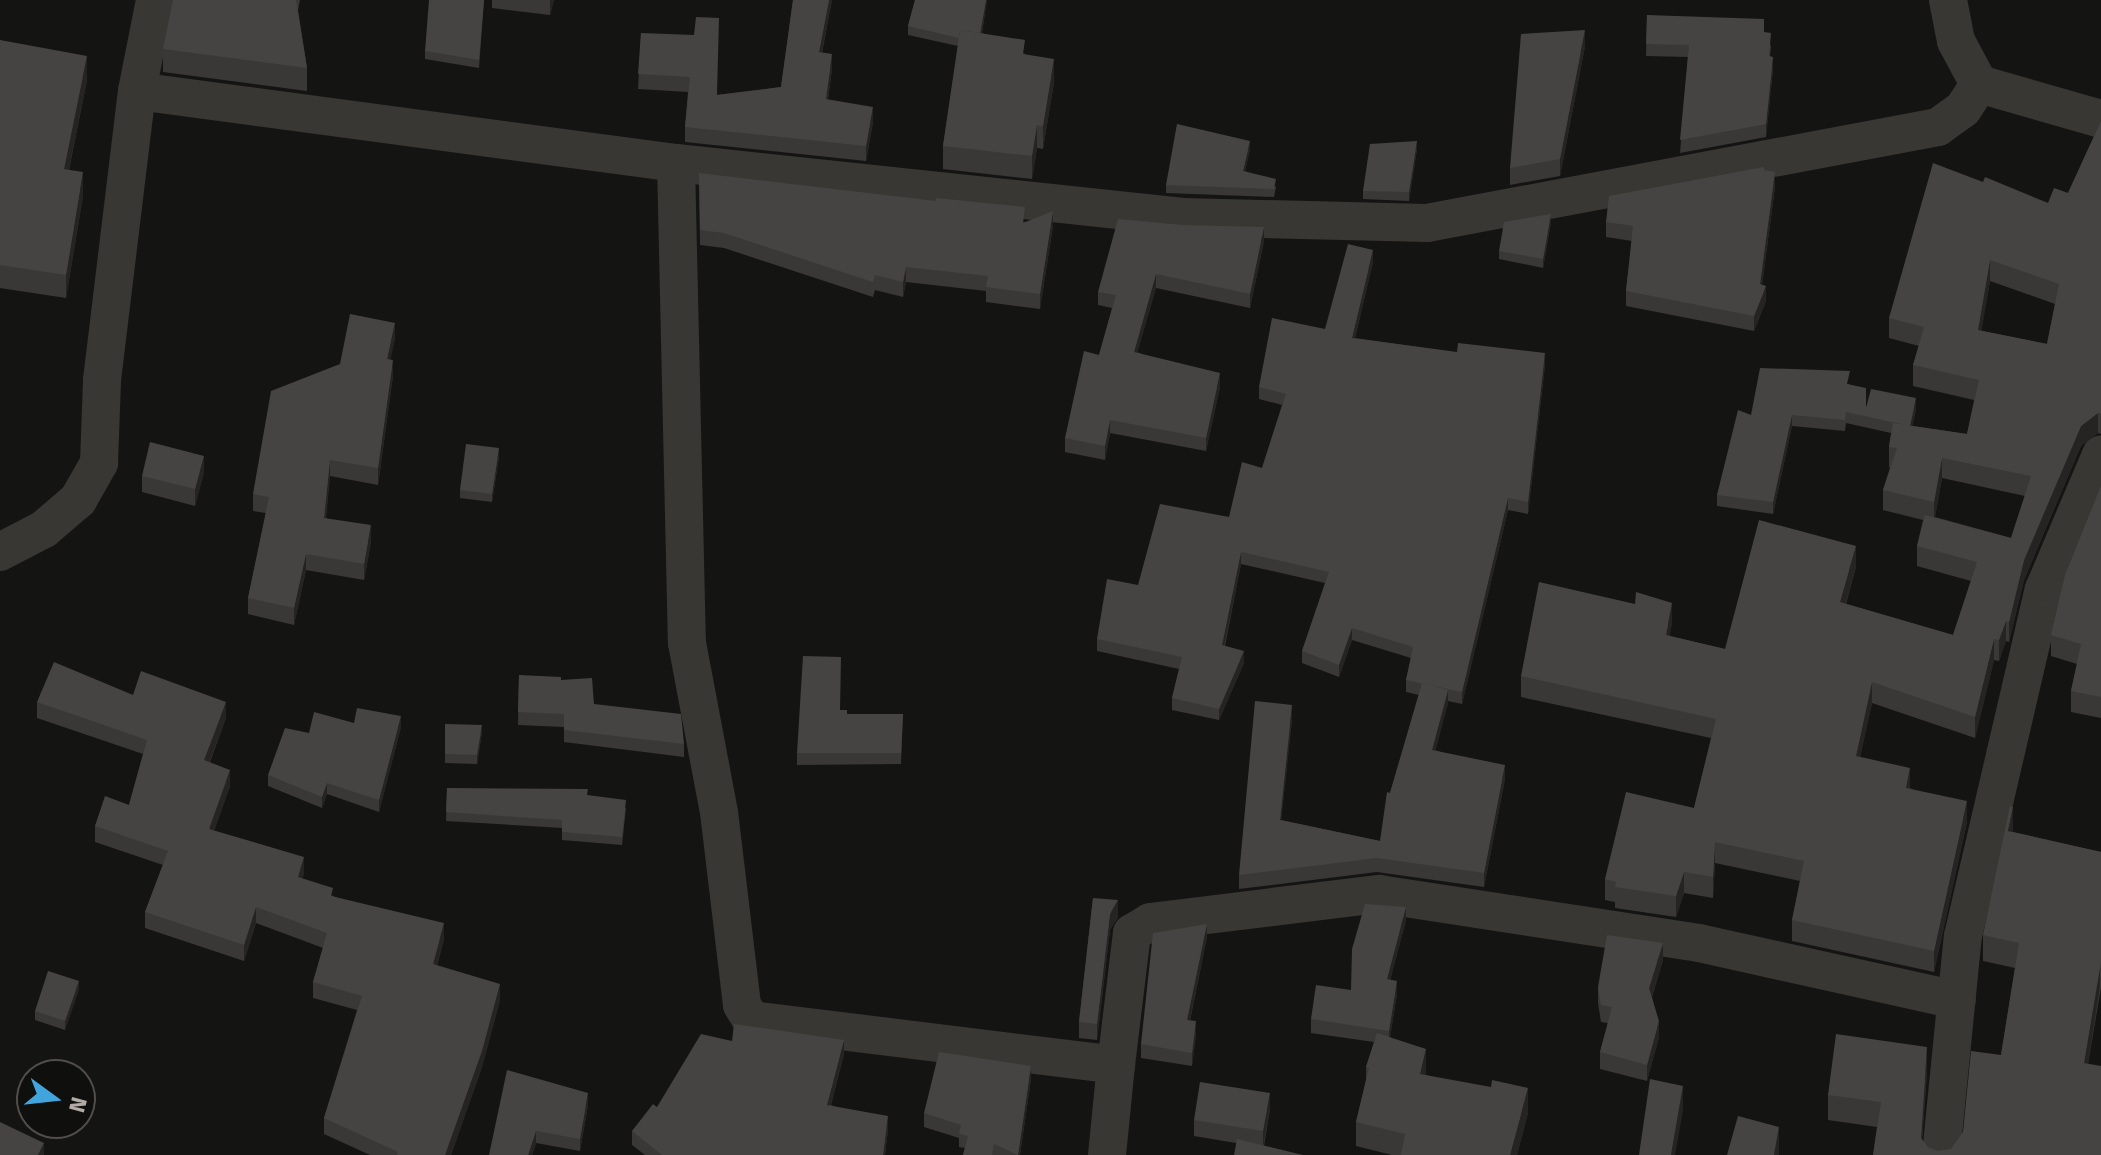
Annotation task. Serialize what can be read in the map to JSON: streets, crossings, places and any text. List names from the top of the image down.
{
  "north": "right"
}
